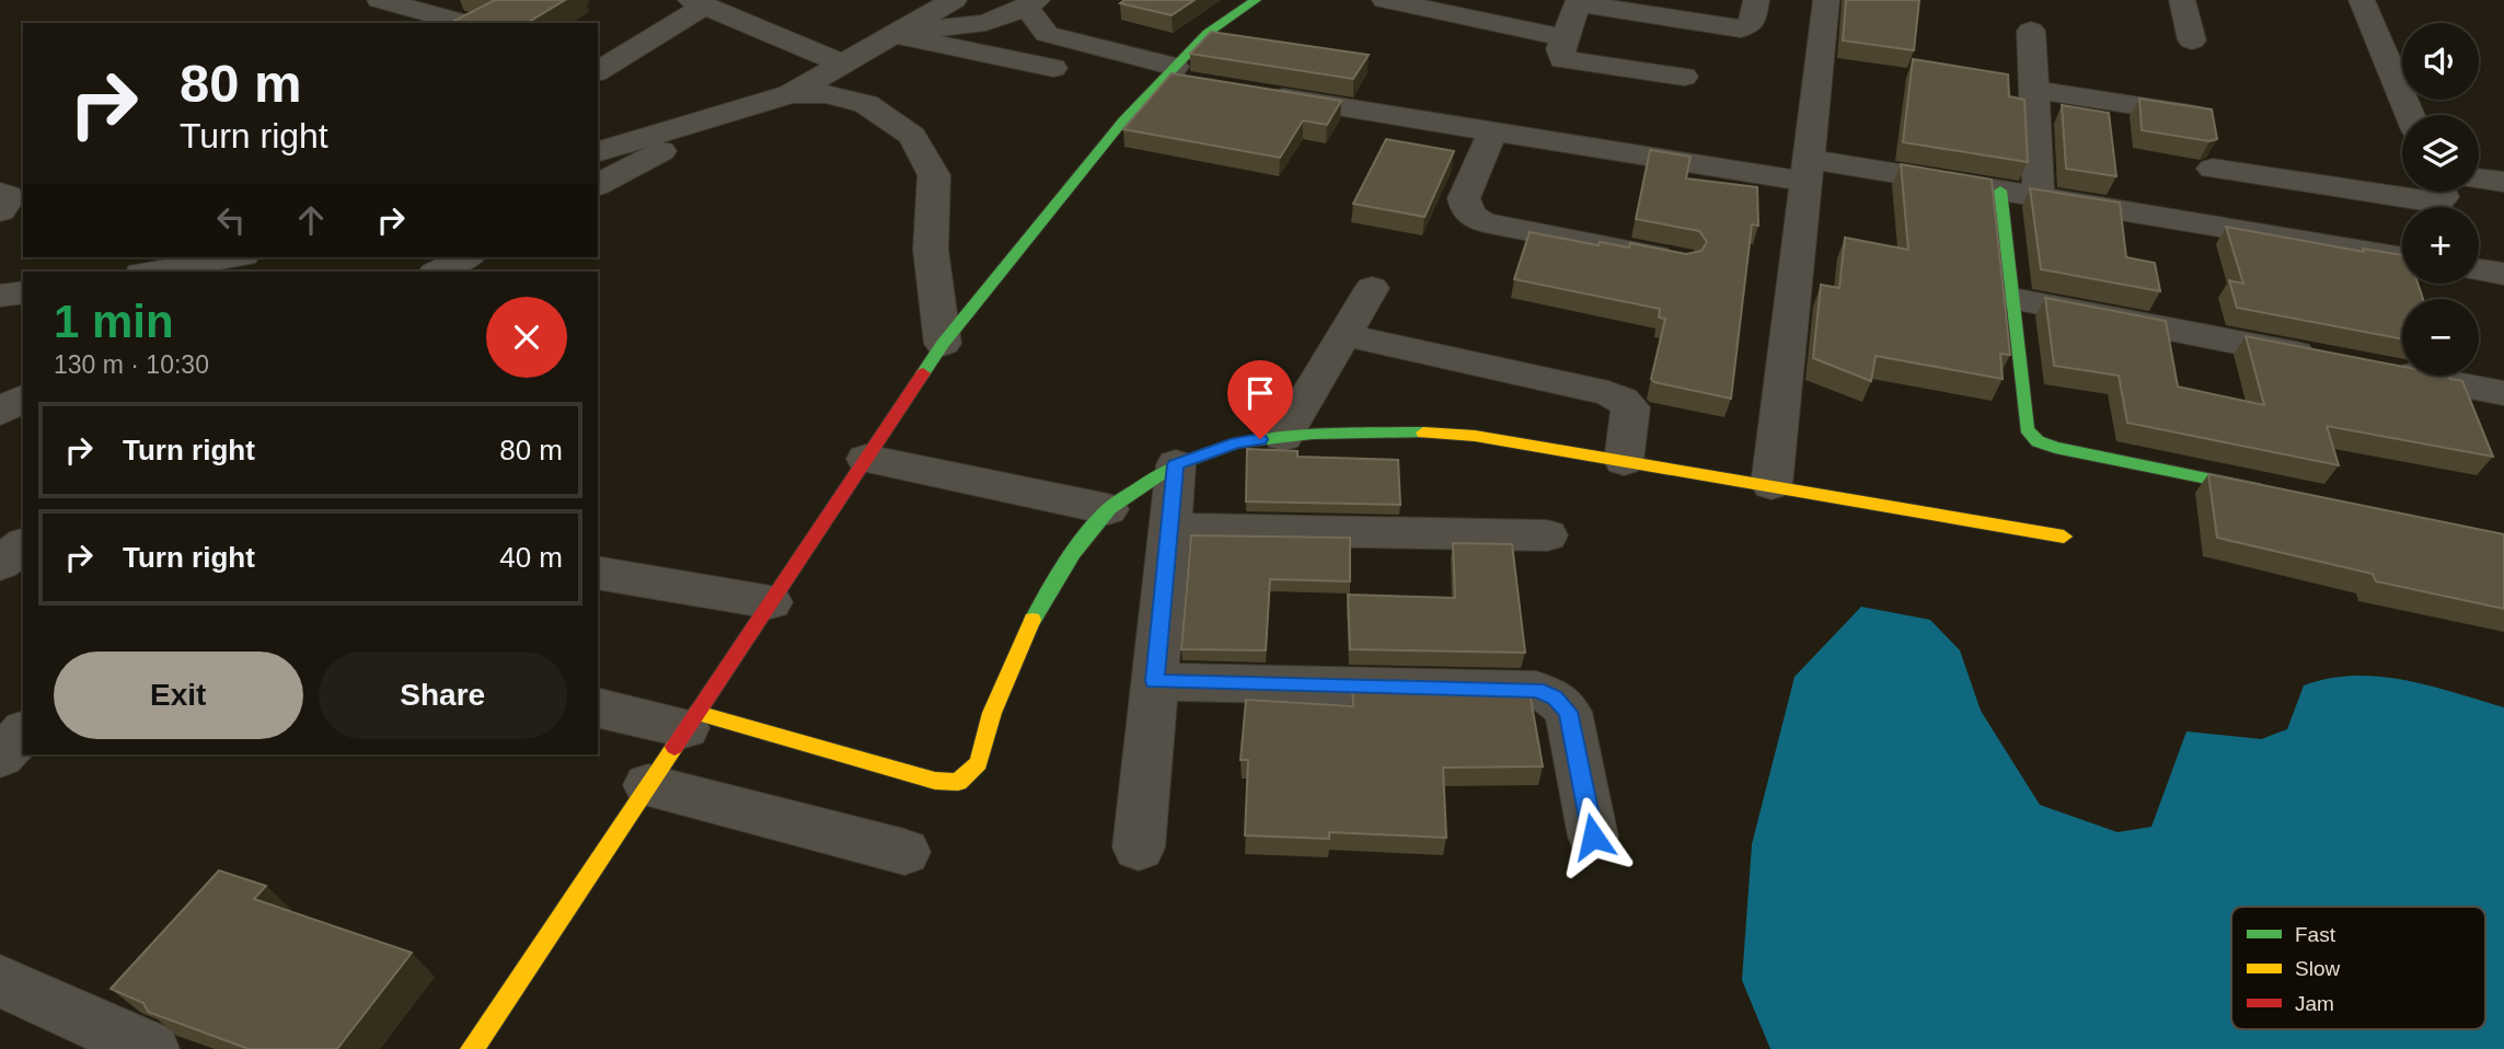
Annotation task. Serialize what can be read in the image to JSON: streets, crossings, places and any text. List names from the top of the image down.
{
  "legend": ["Fast", "Slow", "Jam"],
  "page": {
    "map_buttons": ["+", "−"],
    "turn": ["80 m", "Turn right"],
    "heading": ["1 min", "130 m · 10:30"],
    "list": [
      {
        "name": "Turn right",
        "value": "80 m"
      },
      {
        "name": "Turn right",
        "value": "40 m"
      }
    ],
    "buttons": ["Exit", "Share"]
  }
}
